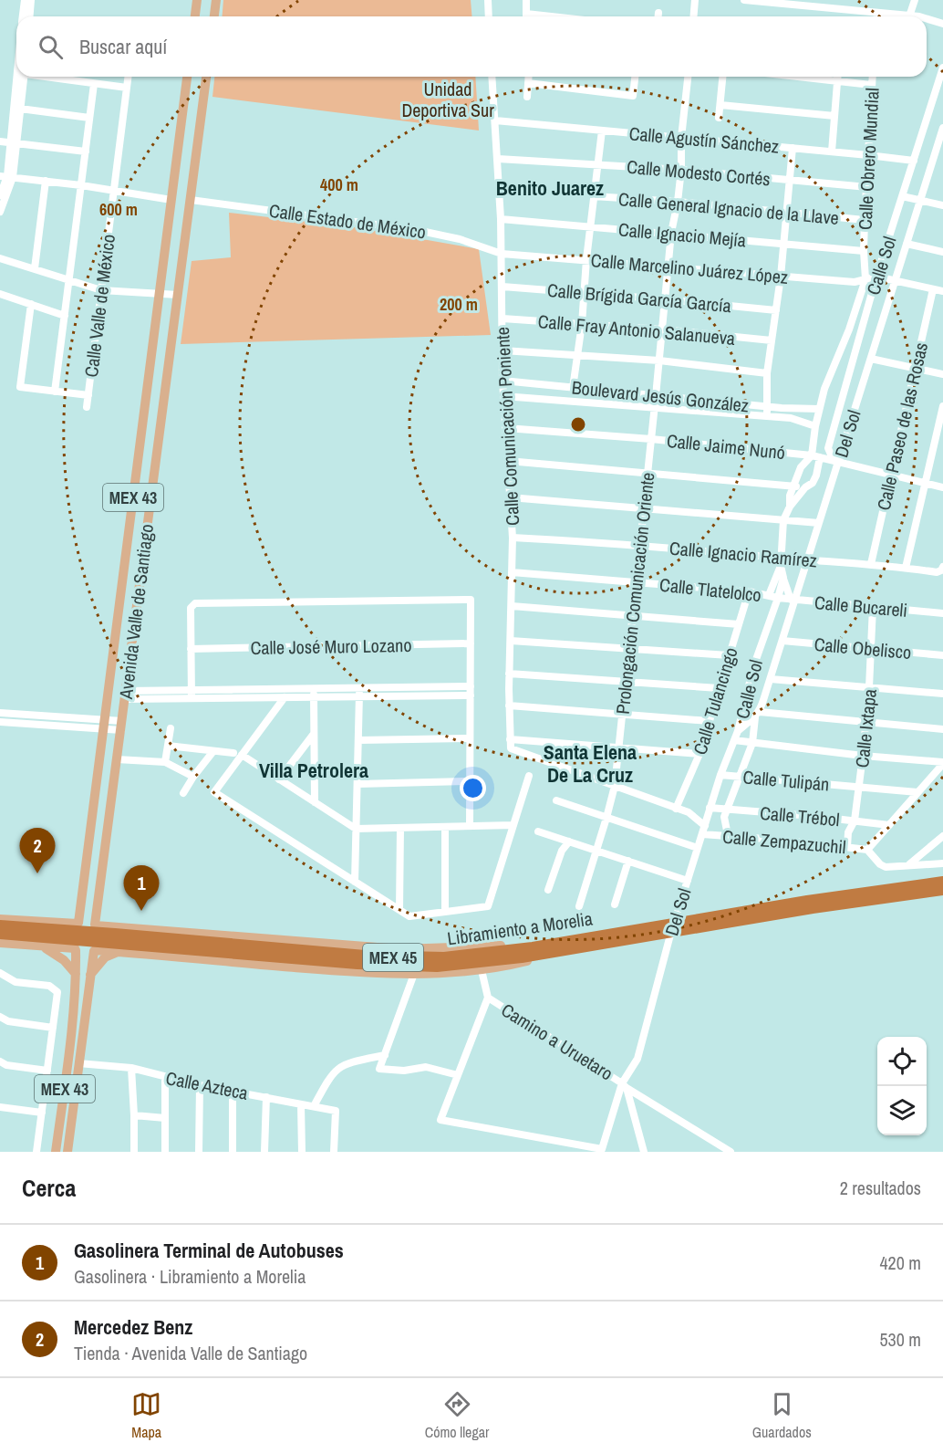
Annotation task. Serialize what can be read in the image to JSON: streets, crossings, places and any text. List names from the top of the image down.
{
  "streets": {
    "highway": ["Libramiento a Morelia", "MEX 45"],
    "main road": ["MEX 43", "Avenida Valle de Santiago"],
    "street": [
      "Calle Agustín Sánchez",
      "Calle Obrero Mundial",
      "Calle Modesto Cortés",
      "Calle General Ignacio de la Llave",
      "Calle Estado de México",
      "Calle Ignacio Mejía",
      "Calle Sol",
      "Calle Marcelino Juárez López",
      "Calle Brígida García García",
      "Calle Valle de México",
      "Calle Fray Antonio Salanueva",
      "Boulevard Jesús González",
      "Calle Comunicación Poniente",
      "Calle Paseo de las Rosas",
      "Del Sol",
      "Calle Jaime Nunó",
      "Calle Ignacio Ramírez",
      "Calle Tlatelolco",
      "Prolongación Comunicación Oriente",
      "Calle Bucareli",
      "Calle José Muro Lozano",
      "Calle Obelisco",
      "Calle Tulancingo",
      "Calle Ixtapa",
      "Calle Tulipán",
      "Calle Trébol",
      "Calle Zempazuchil",
      "Camino a Uruetaro",
      "Calle Azteca"
    ]
  },
  "crossings": [
    ["Calle Agustín Sánchez", "Calle Obrero Mundial"],
    ["Calle Agustín Sánchez", "Calle Sol"],
    ["Calle Agustín Sánchez", "Calle Comunicación Poniente"],
    ["Calle Agustín Sánchez", "Prolongación Comunicación Oriente"],
    ["Calle Obrero Mundial", "Calle Modesto Cortés"],
    ["Calle Obrero Mundial", "Calle General Ignacio de la Llave"],
    ["Calle Obrero Mundial", "Calle Ignacio Mejía"],
    ["Calle Obrero Mundial", "Calle Sol"],
    ["Calle Obrero Mundial", "Calle Marcelino Juárez López"],
    ["Calle Modesto Cortés", "Calle Comunicación Poniente"],
    ["Calle Modesto Cortés", "Prolongación Comunicación Oriente"],
    ["Calle General Ignacio de la Llave", "Prolongación Comunicación Oriente"],
    ["Calle Estado de México", "Calle Marcelino Juárez López"],
    ["Calle Estado de México", "Calle Comunicación Poniente"],
    ["Calle Estado de México", "Avenida Valle de Santiago"],
    ["Calle Ignacio Mejía", "Calle Comunicación Poniente"],
    ["Calle Ignacio Mejía", "Prolongación Comunicación Oriente"],
    ["Calle Sol", "Calle Marcelino Juárez López"],
    ["Calle Sol", "Boulevard Jesús González"],
    ["Calle Sol", "Del Sol"],
    ["Calle Sol", "Calle Jaime Nunó"],
    ["Calle Sol", "Calle Ignacio Ramírez"],
    ["Calle Sol", "Calle Tlatelolco"],
    ["Calle Sol", "Calle Bucareli"],
    ["Calle Marcelino Juárez López", "Calle Comunicación Poniente"],
    ["Calle Marcelino Juárez López", "Prolongación Comunicación Oriente"],
    ["Calle Brígida García García", "Calle Comunicación Poniente"],
    ["Calle Brígida García García", "Prolongación Comunicación Oriente"],
    ["Calle Fray Antonio Salanueva", "Calle Comunicación Poniente"],
    ["Calle Fray Antonio Salanueva", "Prolongación Comunicación Oriente"],
    ["Boulevard Jesús González", "Calle Comunicación Poniente"],
    ["Boulevard Jesús González", "Prolongación Comunicación Oriente"],
    ["Calle Comunicación Poniente", "Calle Jaime Nunó"],
    ["Calle Comunicación Poniente", "Calle Ignacio Ramírez"],
    ["Calle Comunicación Poniente", "Calle Tlatelolco"],
    ["Calle Comunicación Poniente", "Prolongación Comunicación Oriente"],
    ["Calle Paseo de las Rosas", "Calle Jaime Nunó"],
    ["Calle Paseo de las Rosas", "Calle Ignacio Ramírez"],
    ["Del Sol", "Calle Jaime Nunó"],
    ["Del Sol", "Calle Ignacio Ramírez"],
    ["Del Sol", "Calle Bucareli"],
    ["Del Sol", "Calle Obelisco"],
    ["Del Sol", "Calle Tulipán"],
    ["Del Sol", "Calle Trébol"],
    ["Del Sol", "Calle Zempazuchil"],
    ["Del Sol", "Camino a Uruetaro"],
    ["Calle Jaime Nunó", "Prolongación Comunicación Oriente"],
    ["MEX 43", "Avenida Valle de Santiago"],
    ["MEX 43", "Calle Azteca"],
    ["Calle Ignacio Ramírez", "Prolongación Comunicación Oriente"],
    ["Calle Tlatelolco", "Prolongación Comunicación Oriente"],
    ["Calle Tlatelolco", "Calle Bucareli"],
    ["Calle Tlatelolco", "Calle Tulancingo"],
    ["Calle Bucareli", "Calle Ixtapa"],
    ["Calle Obelisco", "Calle Ixtapa"],
    ["Calle Ixtapa", "Calle Tulipán"],
    ["Calle Ixtapa", "Calle Trébol"],
    ["Calle Ixtapa", "Calle Zempazuchil"]
  ],
  "districts": ["Benito Juarez", "Santa Elena De La Cruz", "Villa Petrolera"],
  "parks": ["Unidad Deportiva Sur"],
  "page": {
    "search": "Buscar aquí",
    "pins": ["2", "1"],
    "heading": ["Cerca", "2 resultados"],
    "list": [
      {
        "mark": "1",
        "name": "Gasolinera Terminal de Autobuses",
        "note": "Gasolinera · Libramiento a Morelia",
        "value": "420 m"
      },
      {
        "mark": "2",
        "name": "Mercedez Benz",
        "note": "Tienda · Avenida Valle de Santiago",
        "value": "530 m"
      }
    ],
    "nav": ["Mapa", "Cómo llegar", "Guardados"]
  },
  "rings": ["400 m", "600 m", "200 m"]
}
